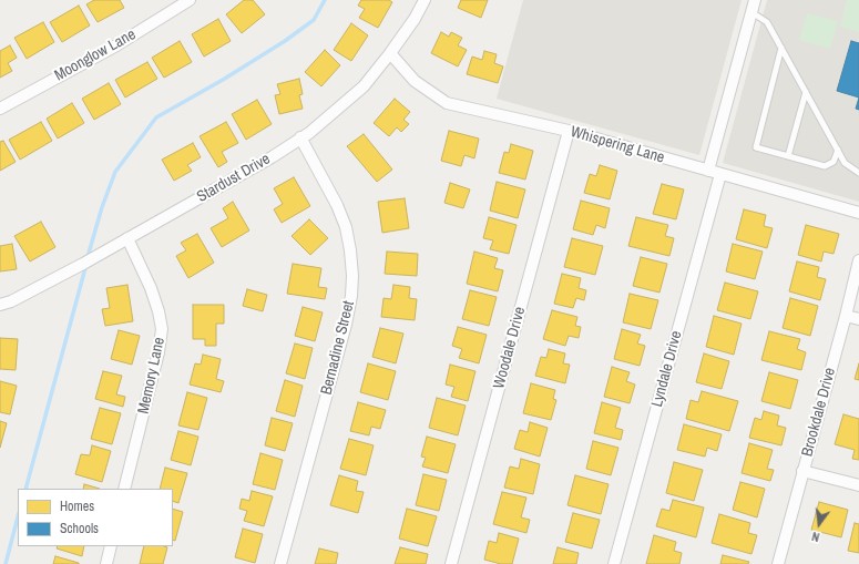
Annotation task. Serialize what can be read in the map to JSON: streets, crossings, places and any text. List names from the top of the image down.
{
  "streets": {
    "street": [
      "Moonglow Lane",
      "Whispering Lane",
      "Stardust Drive",
      "Bernadine Street",
      "Woodale Drive",
      "Lyndale Drive",
      "Memory Lane",
      "Brookdale Drive"
    ]
  },
  "crossings": [
    ["Whispering Lane", "Stardust Drive"],
    ["Whispering Lane", "Woodale Drive"],
    ["Whispering Lane", "Lyndale Drive"],
    ["Stardust Drive", "Bernadine Street"],
    ["Stardust Drive", "Memory Lane"]
  ],
  "legend": ["Homes", "Schools"],
  "north": "bottom"
}
